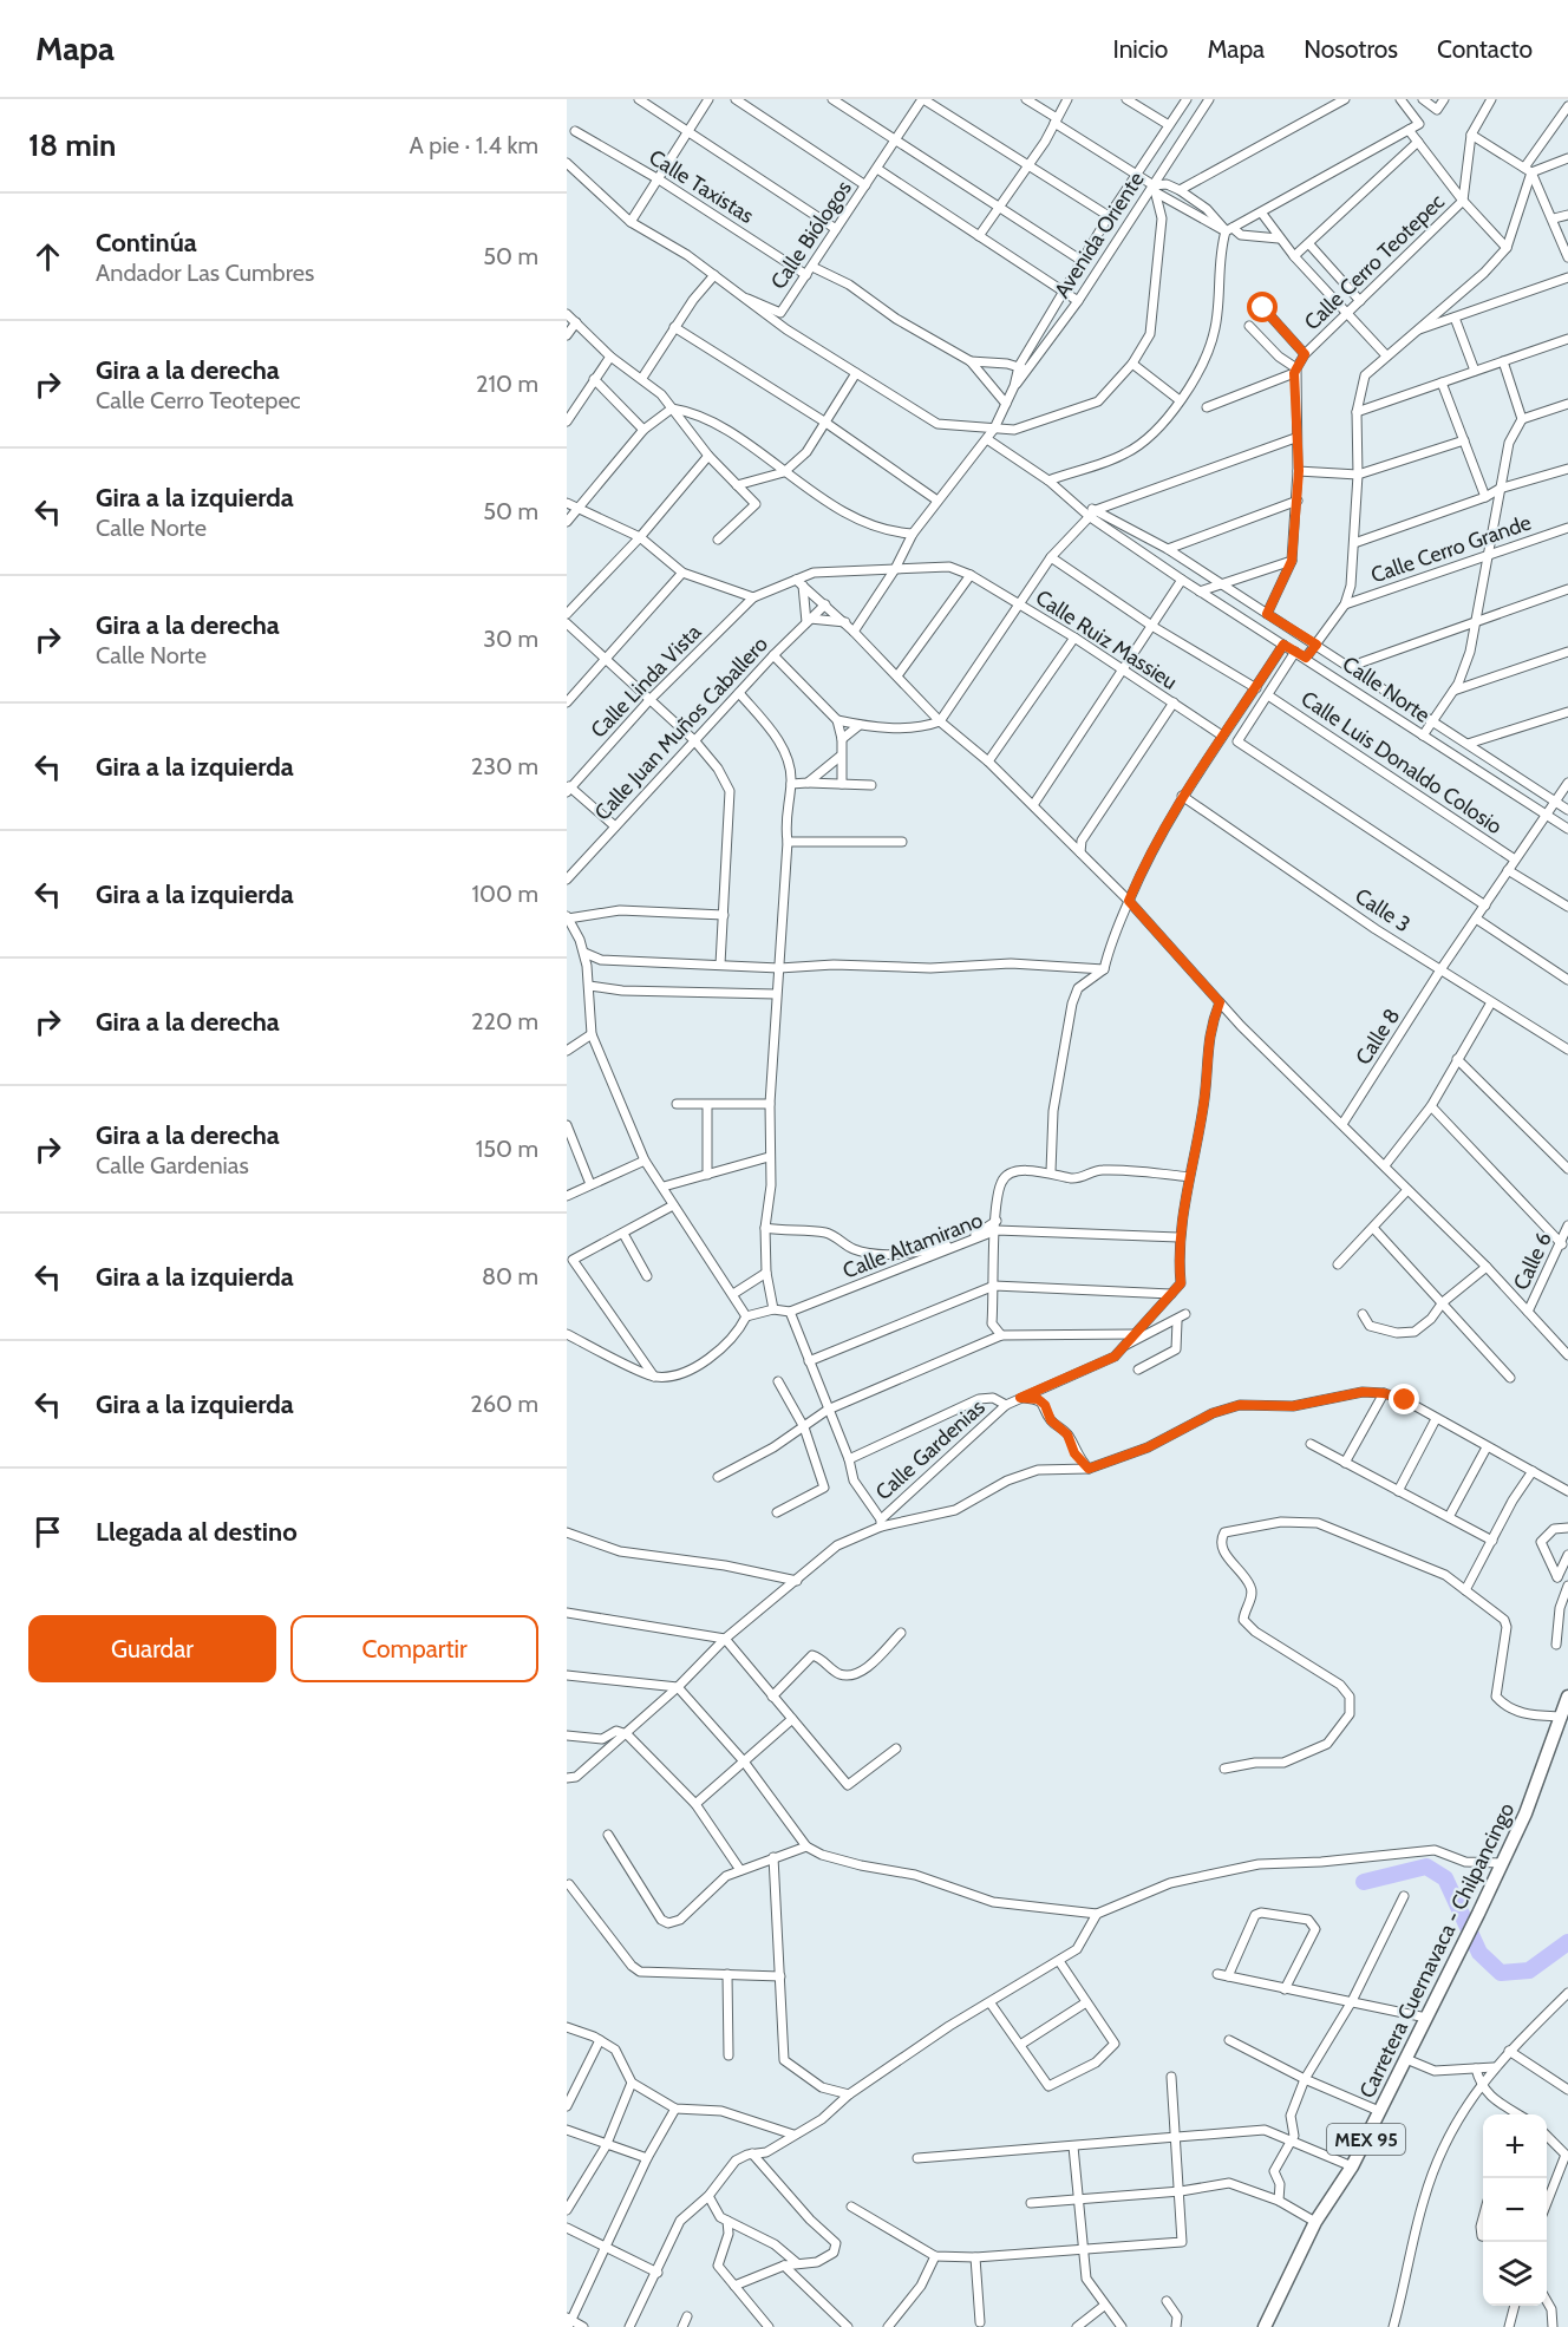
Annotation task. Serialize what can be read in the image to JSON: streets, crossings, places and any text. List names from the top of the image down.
{
  "streets": {
    "main road": ["Carretera Cuernavaca - Chilpancingo", "MEX 95"],
    "street": [
      "Calle Taxistas",
      "Calle Biólogos",
      "Avenida Oriente",
      "Calle Cerro Teotepec",
      "Calle Cerro Grande",
      "Calle Ruiz Massieu",
      "Calle Linda Vista",
      "Calle Norte",
      "Calle Juan Muños Caballero",
      "Calle Luis Donaldo Colosio",
      "Calle 3",
      "Calle 8",
      "Calle Altamirano",
      "Calle 6",
      "Calle Gardenias"
    ]
  },
  "crossings": [
    ["Calle Taxistas", "Calle Biólogos"],
    ["Avenida Oriente", "Calle Ruiz Massieu"],
    ["Avenida Oriente", "Calle Norte"],
    ["Calle Ruiz Massieu", "Calle Linda Vista"],
    ["Calle Norte", "Calle 8"],
    ["Calle Luis Donaldo Colosio", "Calle 8"],
    ["Calle 3", "Calle 8"],
    ["Calle Altamirano", "Calle Gardenias"]
  ],
  "page": {
    "header": "Mapa",
    "nav": [
      "Inicio",
      "Mapa",
      "Nosotros",
      "Contacto"
    ],
    "heading": ["18 min", "A pie · 1.4 km"],
    "list": [
      ["Continúa", "Andador Las Cumbres", "50 m"],
      ["Gira a la derecha", "Calle Cerro Teotepec", "210 m"],
      ["Gira a la izquierda", "Calle Norte", "50 m"],
      ["Gira a la derecha", "Calle Norte", "30 m"],
      ["Gira a la izquierda", "230 m"],
      ["Gira a la izquierda", "100 m"],
      ["Gira a la derecha", "220 m"],
      ["Gira a la derecha", "Calle Gardenias", "150 m"],
      ["Gira a la izquierda", "80 m"],
      ["Gira a la izquierda", "260 m"],
      "Llegada al destino"
    ],
    "buttons": ["Guardar", "Compartir"],
    "map_buttons": ["+", "−"]
  }
}
